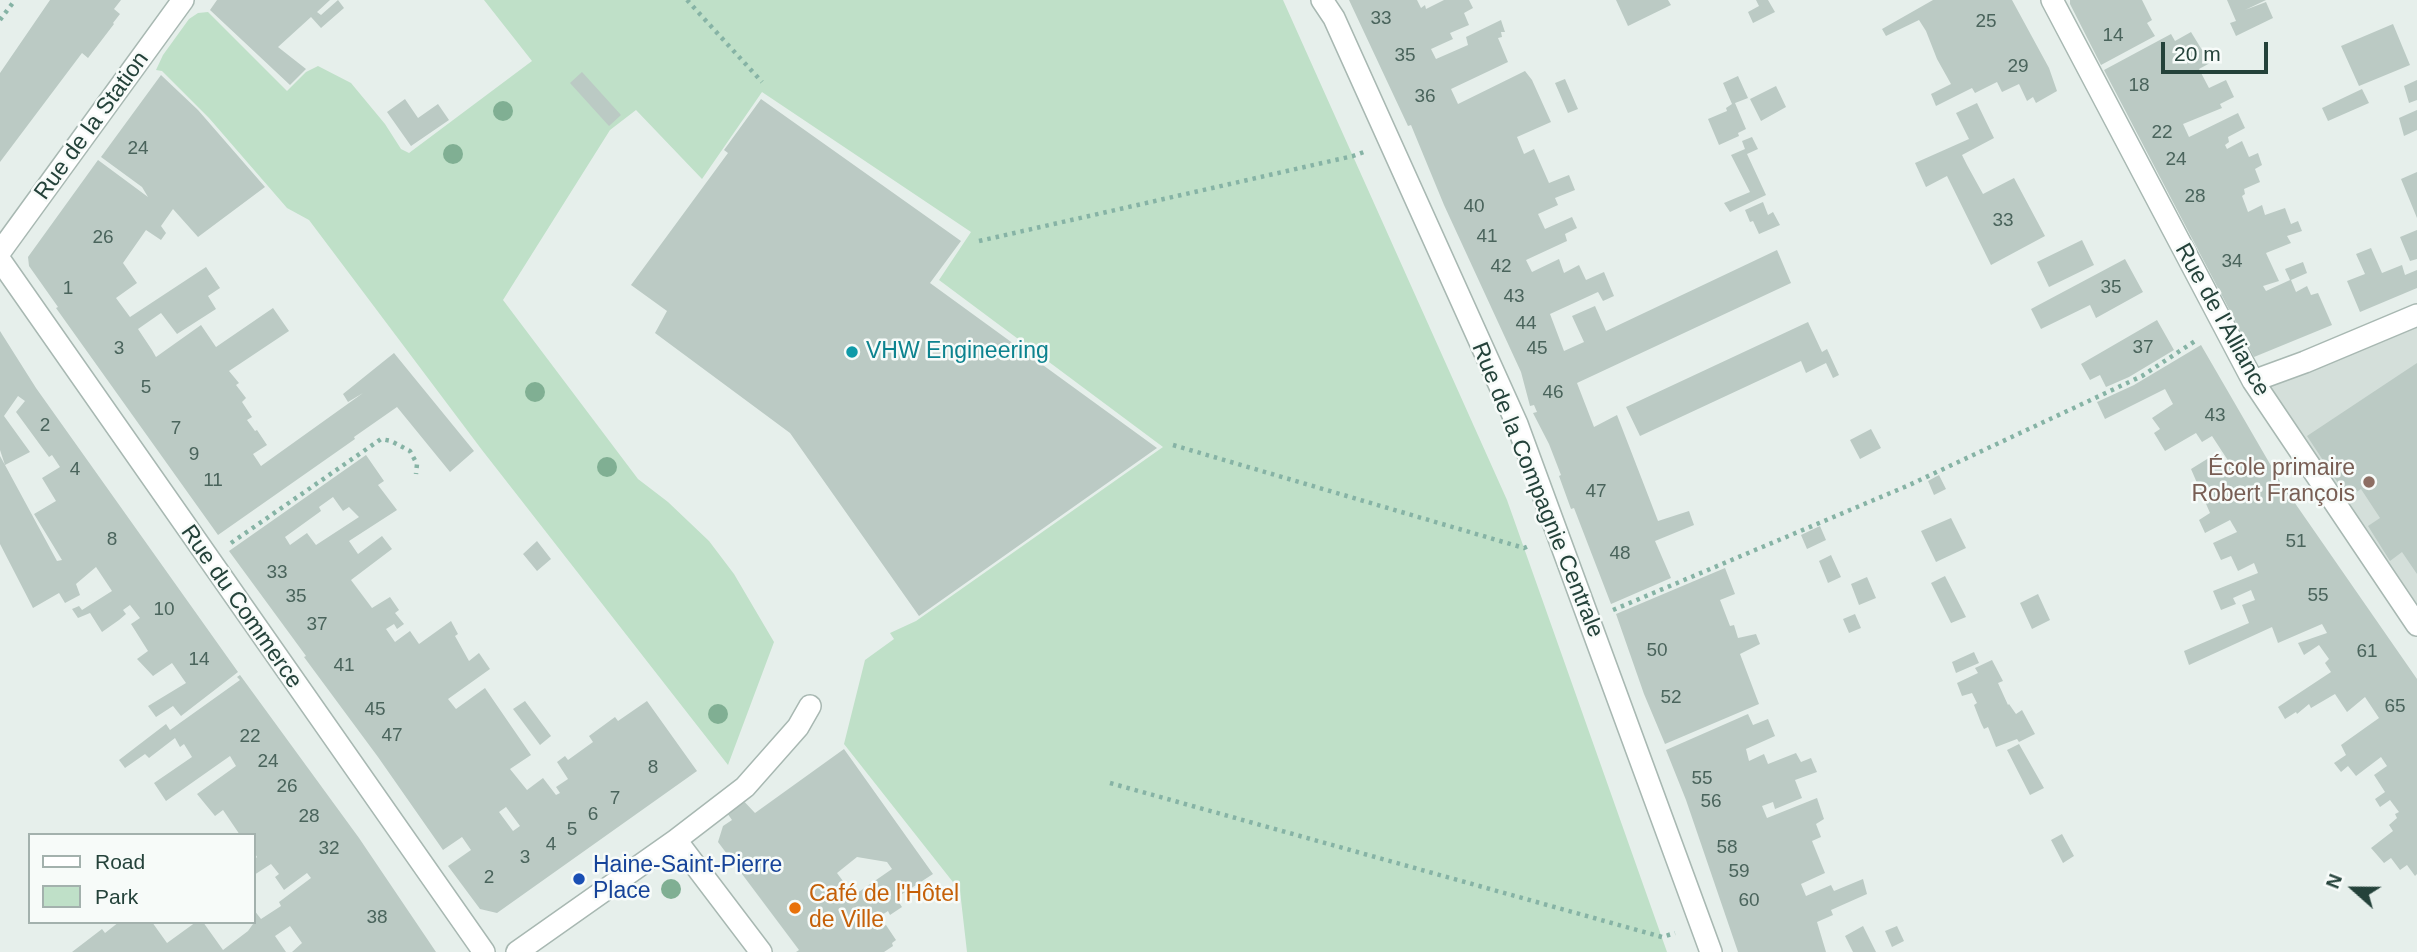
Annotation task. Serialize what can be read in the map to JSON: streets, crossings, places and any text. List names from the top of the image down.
{
  "streets": {
    "street": [
      "Rue de la Station",
      "Rue de l'Alliance",
      "Rue de la Compagnie Centrale",
      "Rue du Commerce"
    ]
  },
  "places": [
    "VHW Engineering",
    "École primaire Robert François",
    "Haine-Saint-Pierre Place",
    "Café de l'Hôtel de Ville"
  ],
  "house_numbers": [
    "33",
    "25",
    "14",
    "35",
    "29",
    "18",
    "36",
    "22",
    "24",
    "24",
    "28",
    "40",
    "33",
    "41",
    "26",
    "34",
    "42",
    "35",
    "1",
    "43",
    "44",
    "37",
    "3",
    "45",
    "5",
    "46",
    "43",
    "2",
    "7",
    "9",
    "4",
    "11",
    "47",
    "8",
    "51",
    "48",
    "33",
    "55",
    "35",
    "10",
    "37",
    "50",
    "61",
    "14",
    "41",
    "52",
    "65",
    "45",
    "47",
    "22",
    "24",
    "8",
    "55",
    "26",
    "7",
    "56",
    "6",
    "28",
    "5",
    "4",
    "58",
    "32",
    "3",
    "59",
    "2",
    "60",
    "38"
  ],
  "legend": ["Road", "Park"],
  "scale_bar": "20 m",
  "north": "left"
}
